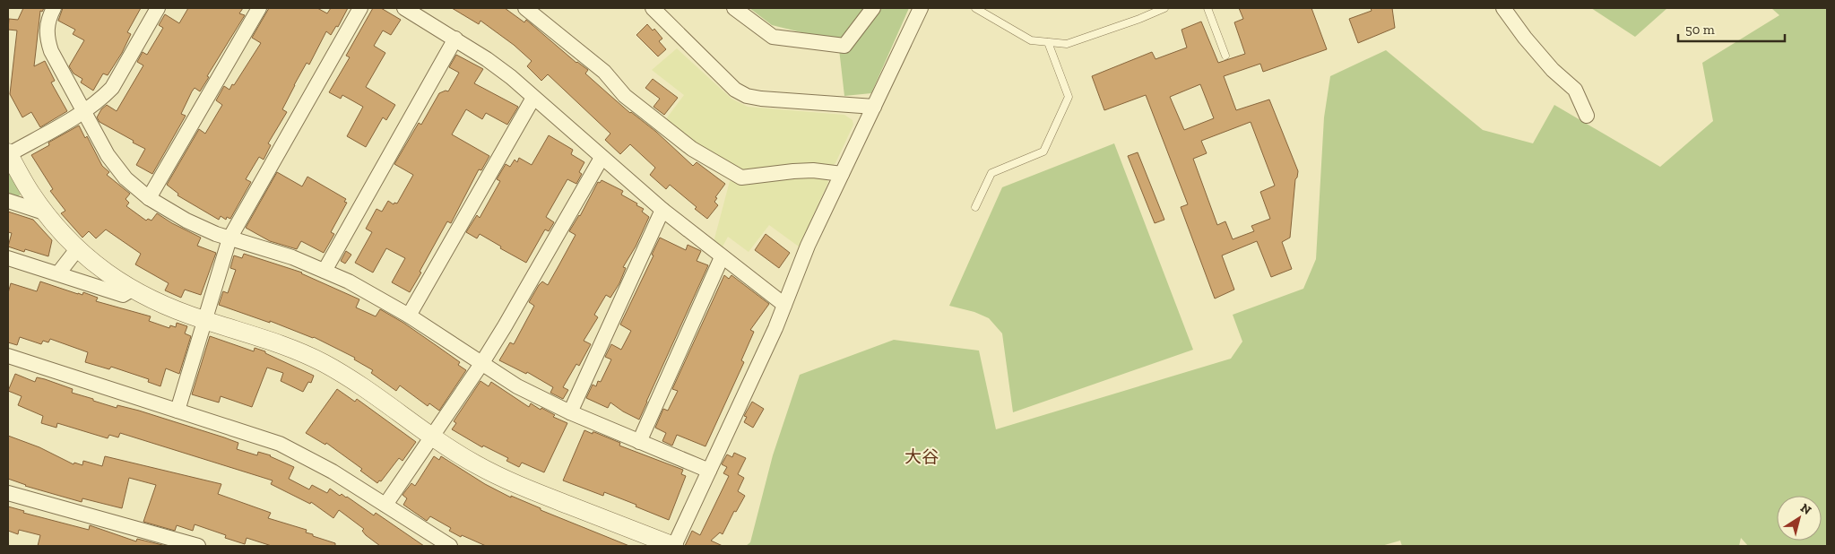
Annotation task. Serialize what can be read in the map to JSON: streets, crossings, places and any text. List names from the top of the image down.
{
  "districts": ["大谷"],
  "scale_bar": "50 m",
  "north": "top right"
}
